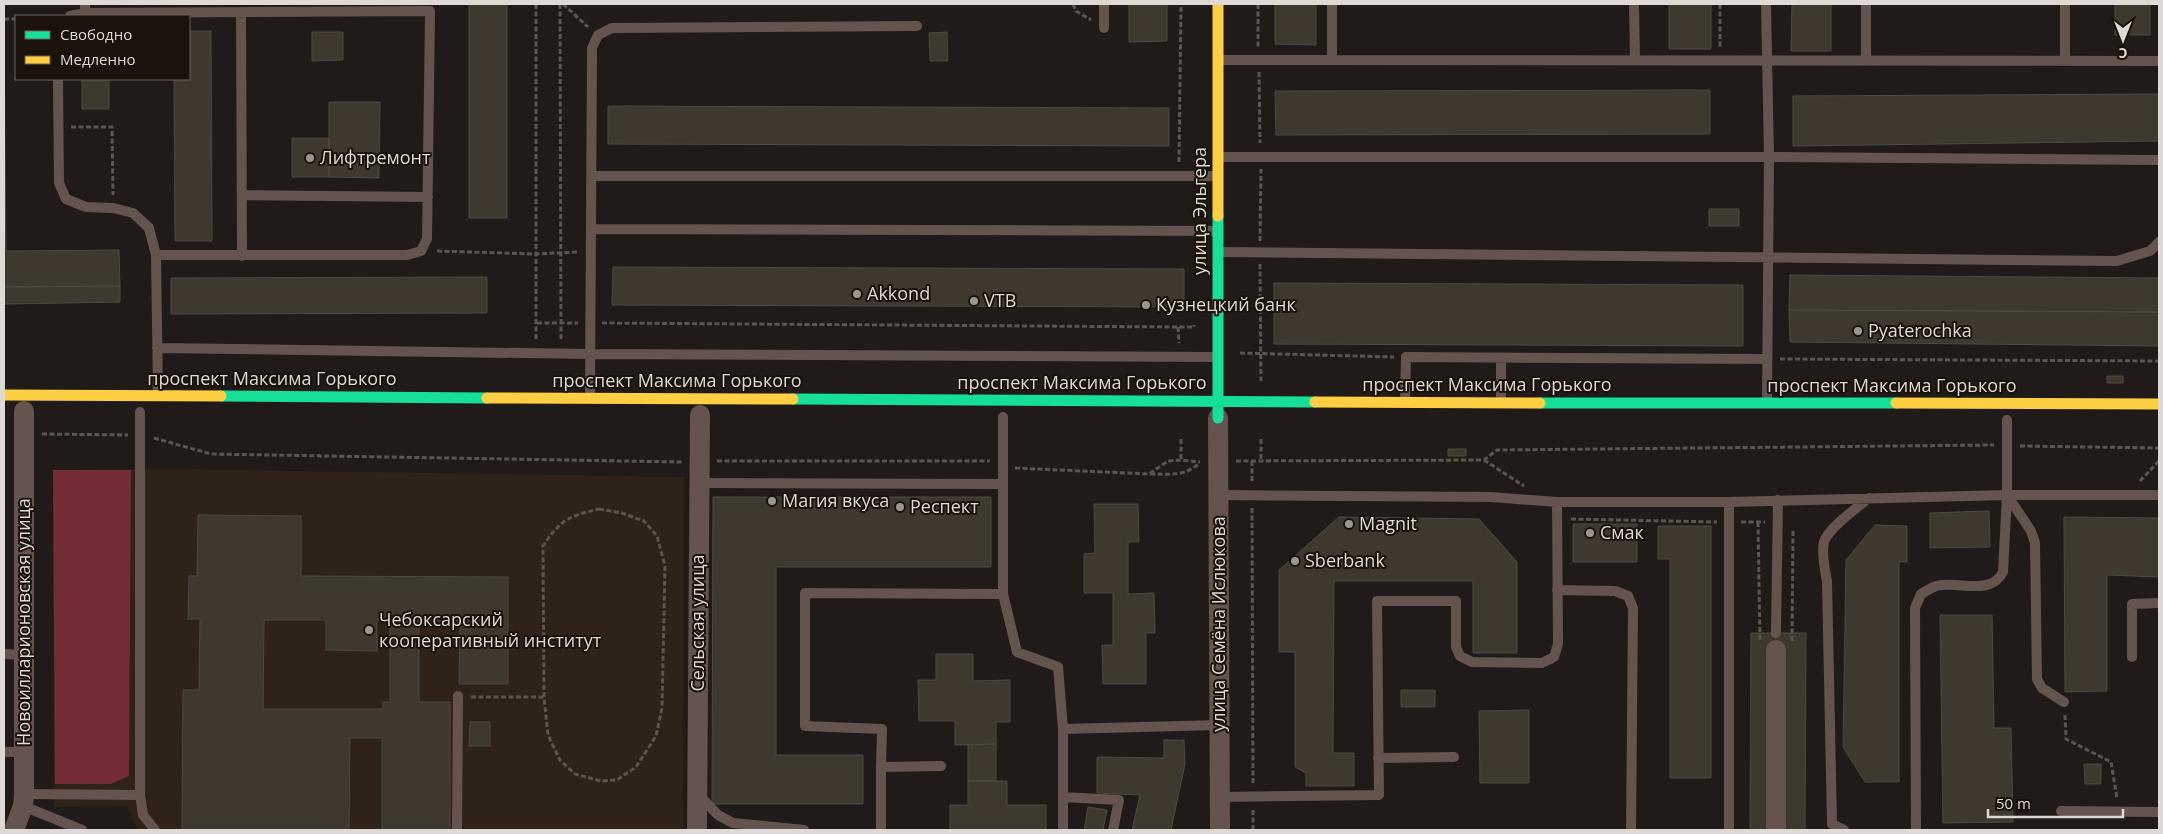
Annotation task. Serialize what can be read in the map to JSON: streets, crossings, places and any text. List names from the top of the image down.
{
  "streets": {
    "main road": ["улица Эльгера", "проспект Максима Горького"],
    "street": ["Новоилларионовская улица", "Сельская улица", "улица Семёна Ислюкова"]
  },
  "crossings": [
    ["улица Эльгера", "проспект Максима Горького"],
    ["улица Эльгера", "улица Семёна Ислюкова"],
    ["проспект Максима Горького", "Сельская улица"],
    ["проспект Максима Горького", "улица Семёна Ислюкова"]
  ],
  "places": [
    "Лифтремонт",
    "Akkond",
    "VTB",
    "Кузнецкий банк",
    "Pyaterochka",
    "Магия вкуса",
    "Респект",
    "Magnit",
    "Смак",
    "Sberbank",
    "Чебоксарский кооперативный институт"
  ],
  "legend": ["Свободно", "Медленно"],
  "scale_bar": "50 m",
  "north": "bottom"
}
